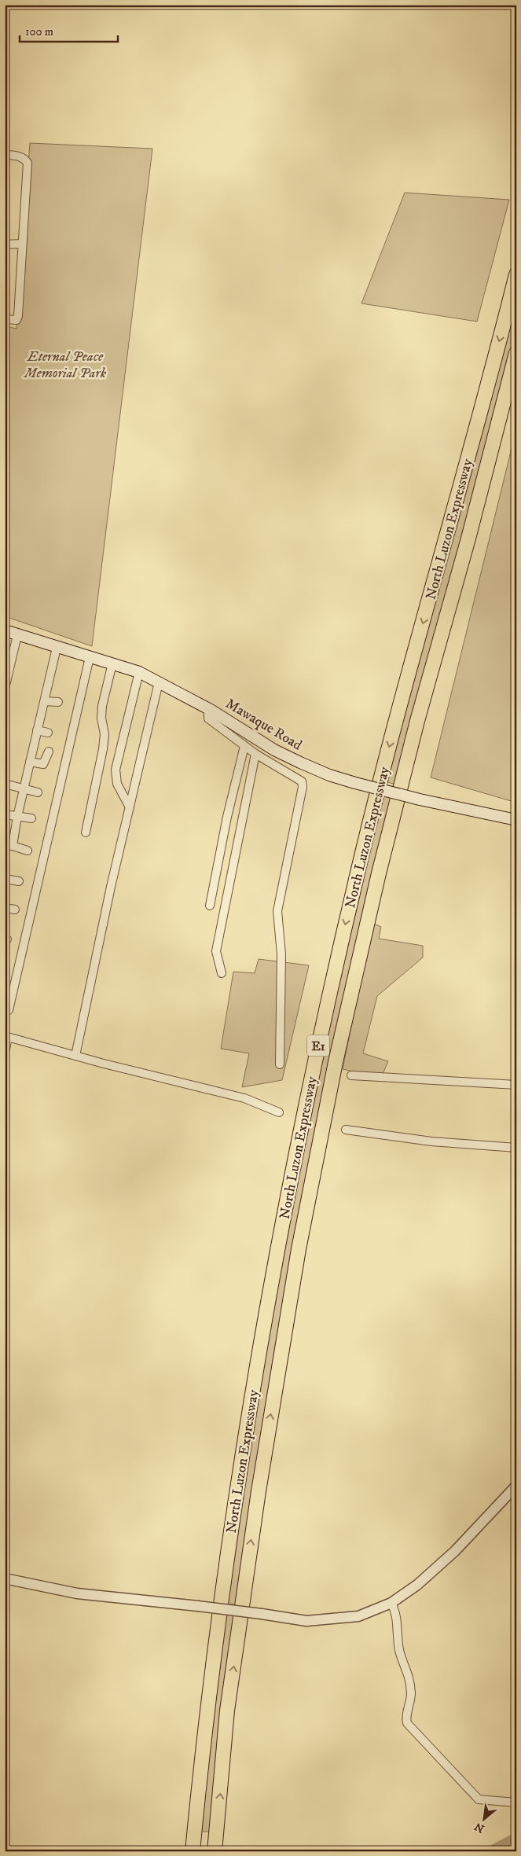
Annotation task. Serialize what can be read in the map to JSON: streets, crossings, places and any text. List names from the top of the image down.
{
  "streets": {
    "highway": ["North Luzon Expressway", "E1"],
    "main road": ["Mawaque Road"]
  },
  "parks": ["Eternal Peace Memorial Park"],
  "scale_bar": "100 m",
  "north": "bottom left"
}
